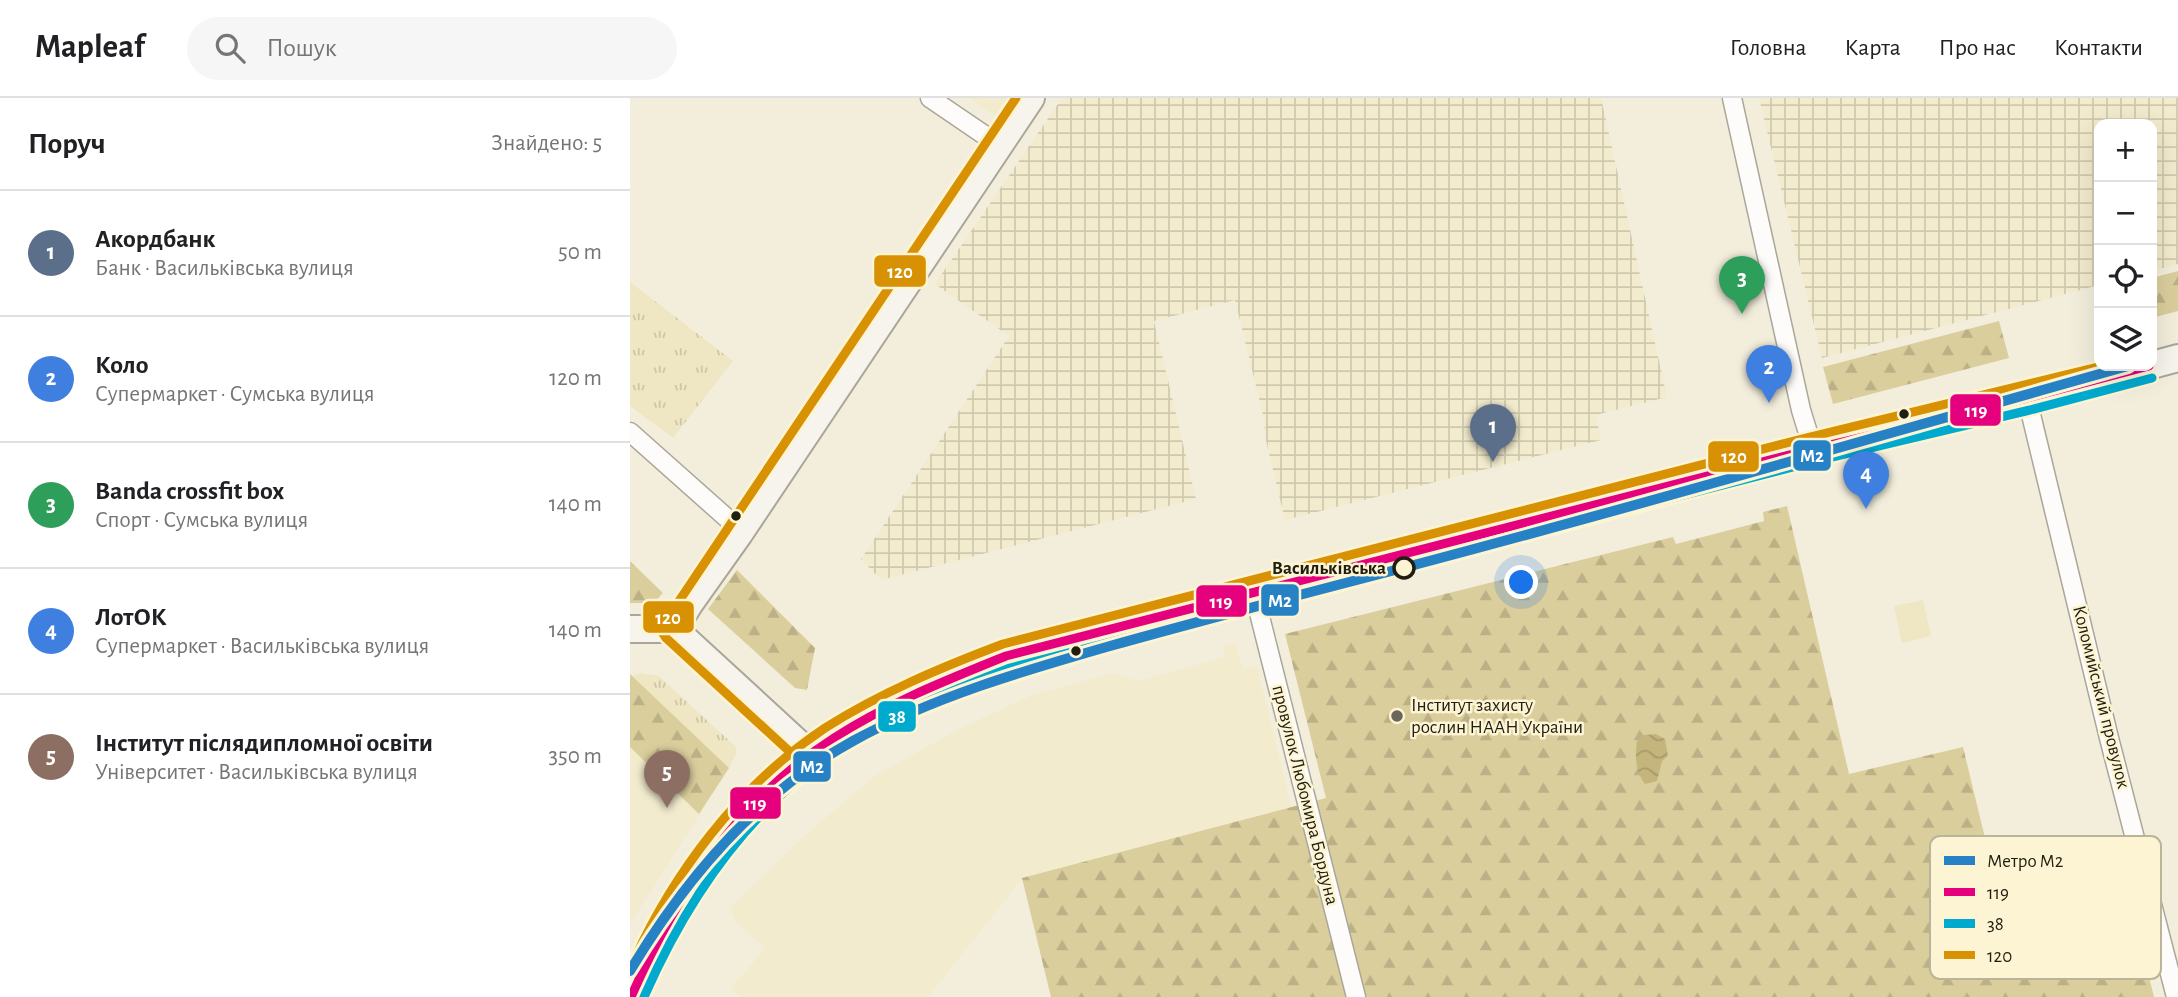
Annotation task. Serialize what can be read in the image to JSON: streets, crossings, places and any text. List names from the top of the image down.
{
  "streets": {
    "street": ["Коломийський провулок", "провулок Любомира Бордуна"]
  },
  "places": ["Васильківська", "Інститут захисту рослин НААН України"],
  "lines": [
    "transit line 120",
    "metro line M2",
    "transit line 119",
    "transit line 38"
  ],
  "legend": [
    "Метро M2",
    "119",
    "38",
    "120"
  ],
  "page": {
    "header": "Mapleaf",
    "search": "Пошук",
    "nav": [
      "Головна",
      "Карта",
      "Про нас",
      "Контакти"
    ],
    "heading": ["Поруч", "Знайдено: 5"],
    "map_buttons": ["+", "−"],
    "list": [
      {
        "mark": "1",
        "name": "Акордбанк",
        "note": "Банк · Васильківська вулиця",
        "value": "50 m"
      },
      {
        "mark": "2",
        "name": "Коло",
        "note": "Супермаркет · Сумська вулиця",
        "value": "120 m"
      },
      {
        "mark": "3",
        "name": "Banda crossfit box",
        "note": "Спорт · Сумська вулиця",
        "value": "140 m"
      },
      {
        "mark": "4",
        "name": "ЛотОК",
        "note": "Супермаркет · Васильківська вулиця",
        "value": "140 m"
      },
      {
        "mark": "5",
        "name": "Інститут післядипломної освіти",
        "note": "Університет · Васильківська вулиця",
        "value": "350 m"
      }
    ],
    "pins": [
      "3",
      "2",
      "1",
      "4",
      "5"
    ]
  }
}
